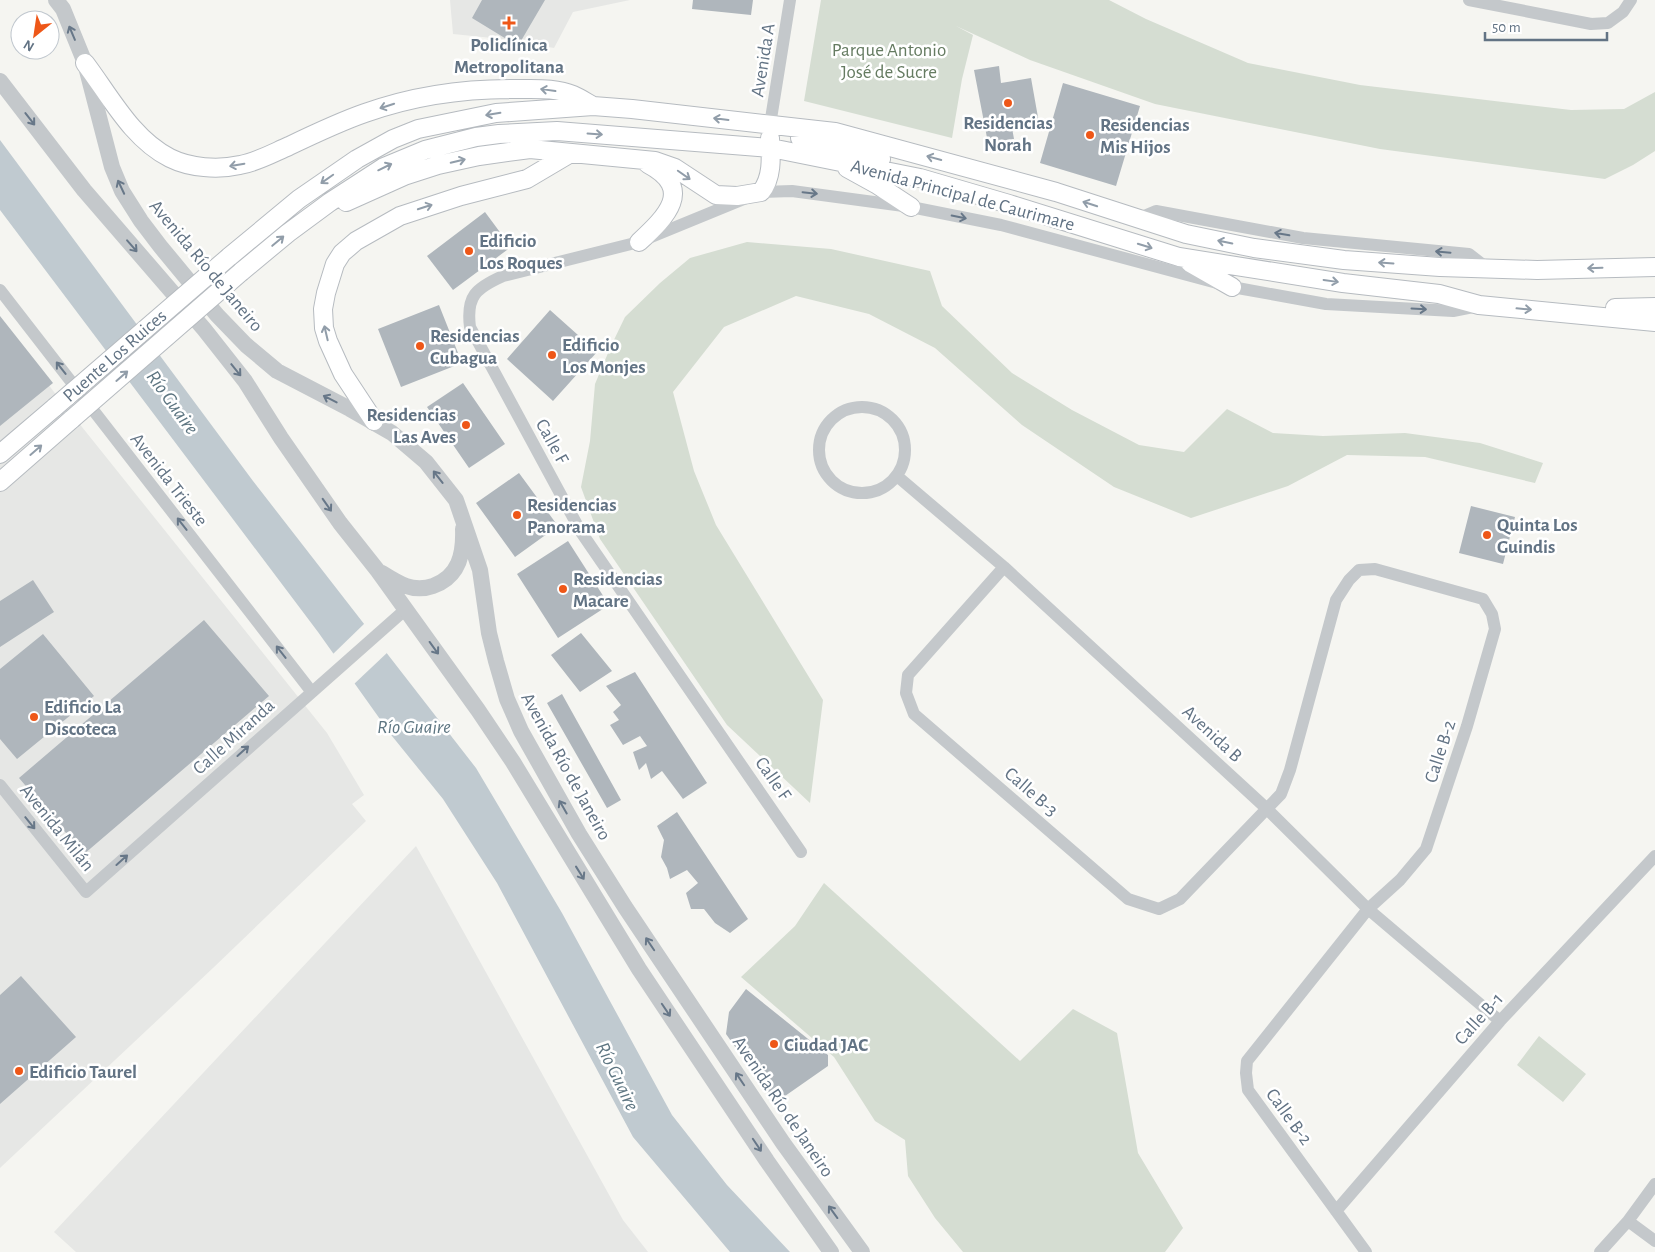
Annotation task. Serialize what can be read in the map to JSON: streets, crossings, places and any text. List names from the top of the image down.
{
  "streets": {
    "main road": ["Avenida Principal de Caurimare", "Puente Los Ruices"],
    "street": [
      "Avenida A",
      "Avenida Río de Janeiro",
      "Calle F",
      "Avenida Trieste",
      "Avenida B",
      "Calle Miranda",
      "Calle B-2",
      "Calle B-3",
      "Avenida Milán",
      "Calle B-1"
    ]
  },
  "crossings": [
    ["Avenida A", "Avenida Principal de Caurimare"],
    ["Avenida Principal de Caurimare", "Puente Los Ruices"],
    ["Avenida Principal de Caurimare", "Calle F"],
    ["Avenida Trieste", "Calle Miranda"],
    ["Avenida B", "Calle B-2"],
    ["Avenida B", "Calle B-3"],
    ["Avenida B", "Calle B-1"],
    ["Calle Miranda", "Avenida Milán"],
    ["Calle B-2", "Calle B-3"],
    ["Calle B-2", "Calle B-1"]
  ],
  "one_way": ["Avenida Trieste", "Calle Miranda", "Avenida Milán"],
  "water": ["Río Guaire"],
  "parks": ["Parque Antonio José de Sucre"],
  "places": {
    "health": ["Policlínica Metropolitana"],
    "other": [
      "Residencias Norah",
      "Residencias Mis Hijos",
      "Edificio Los Roques",
      "Residencias Cubagua",
      "Edificio Los Monjes",
      "Residencias Las Aves",
      "Residencias Panorama",
      "Quinta Los Guindis",
      "Residencias Macare",
      "Edificio La Discoteca",
      "Ciudad JAC",
      "Edificio Taurel"
    ]
  },
  "scale_bar": "50 m",
  "north": "bottom left"
}
